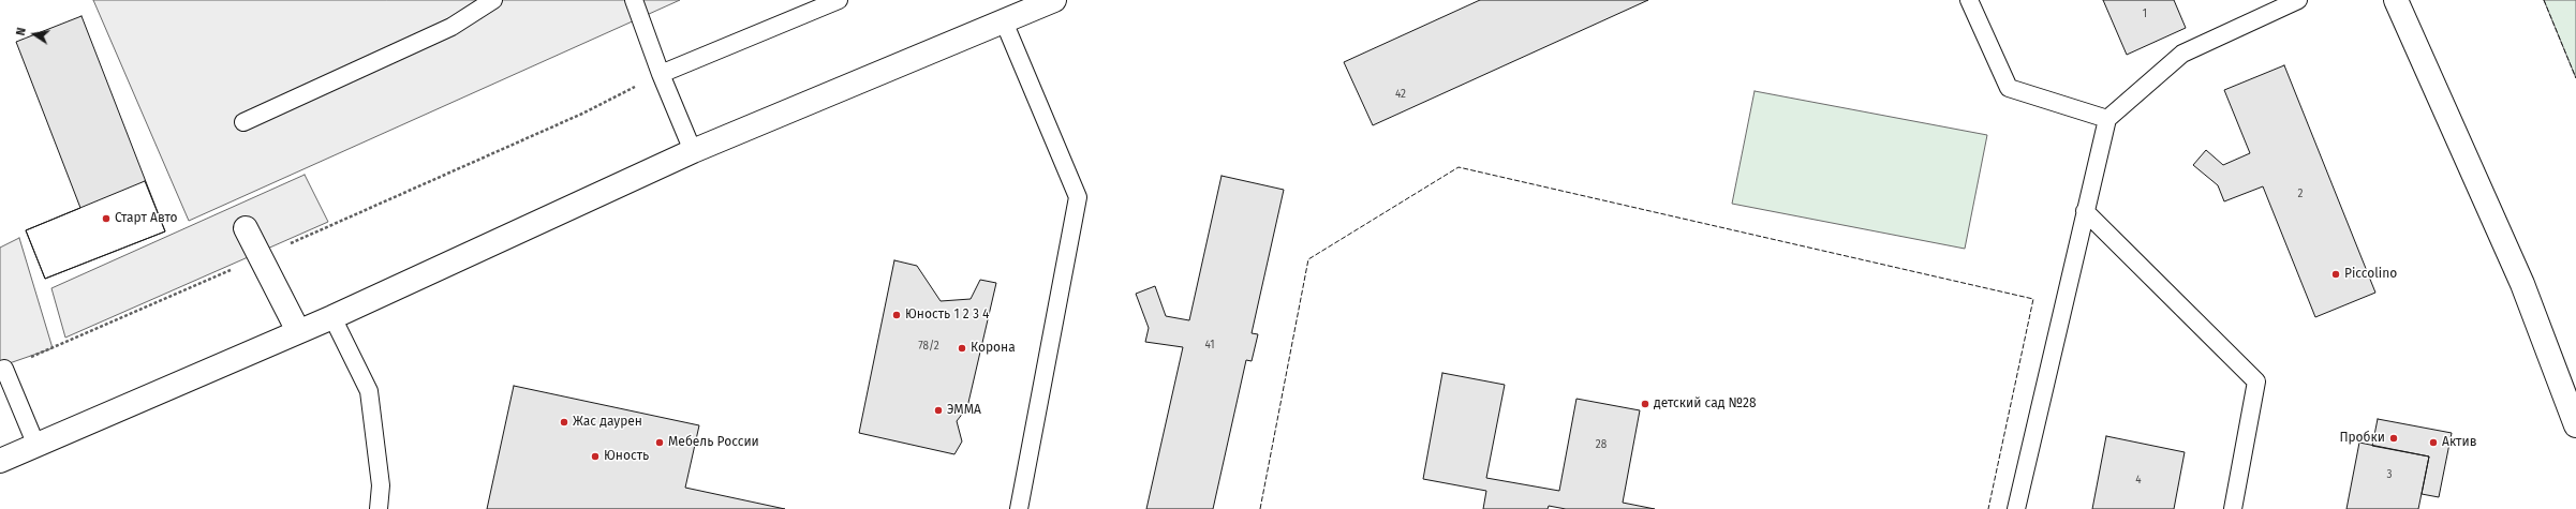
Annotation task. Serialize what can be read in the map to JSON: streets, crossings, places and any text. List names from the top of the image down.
{
  "places": [
    "Старт Авто",
    "Piccolino",
    "Юность 1 2 3 4",
    "Корона",
    "детский сад №28",
    "ЭММА",
    "Жас даурен",
    "Пробки",
    "Мебель России",
    "Актив",
    "Юность"
  ],
  "house_numbers": [
    "1",
    "42",
    "2",
    "41",
    "78/2",
    "28",
    "3",
    "4"
  ],
  "north": "left"
}
